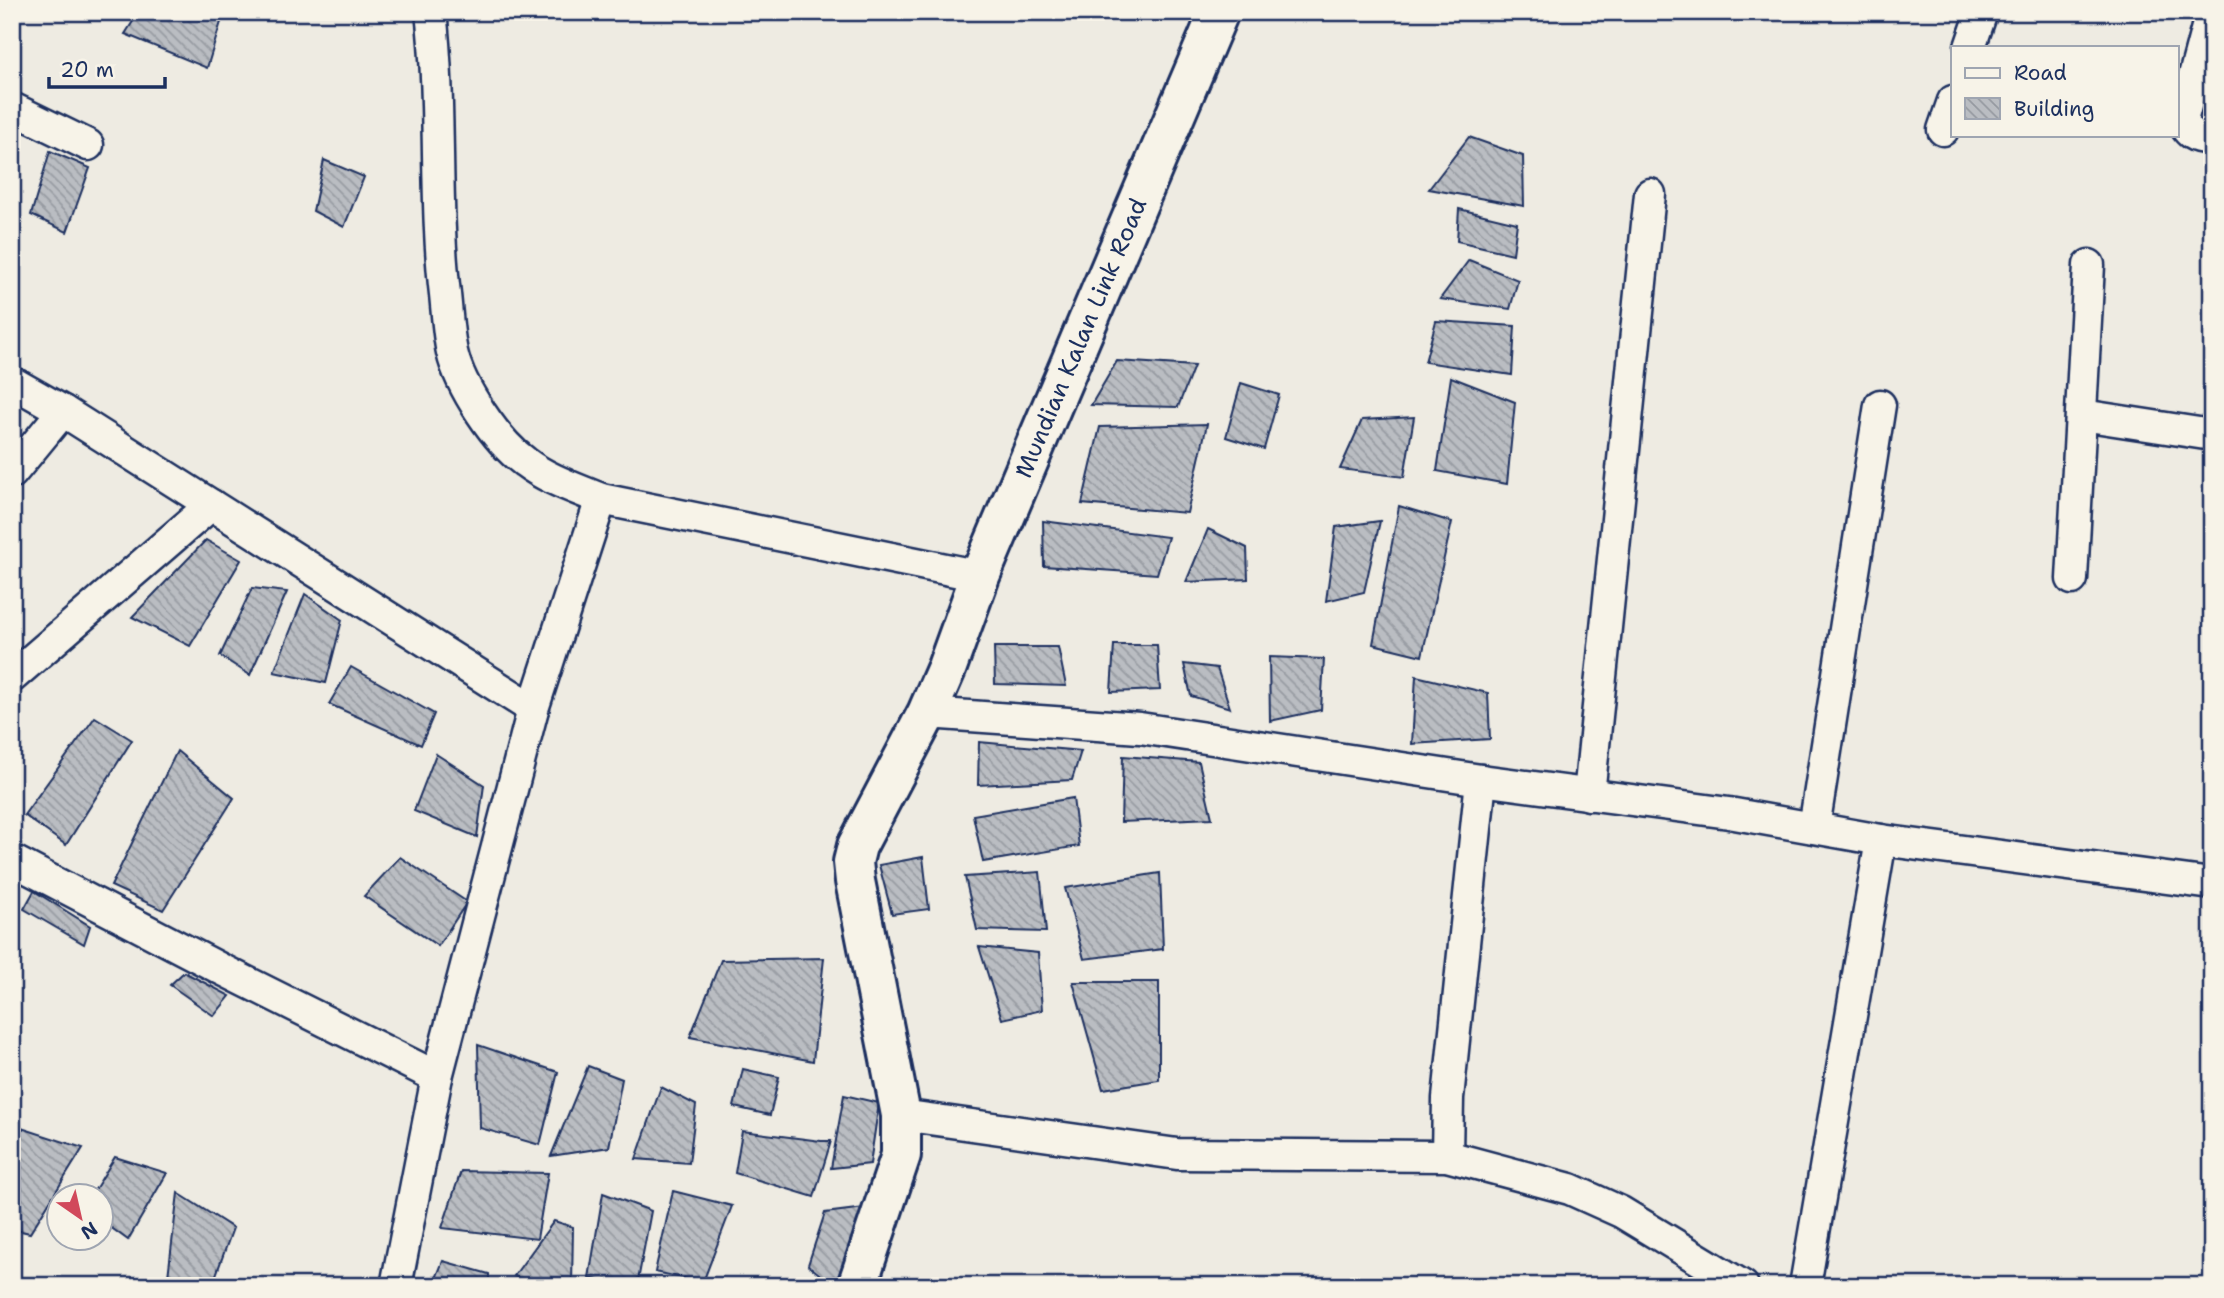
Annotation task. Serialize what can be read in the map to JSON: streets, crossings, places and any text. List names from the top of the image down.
{
  "streets": {
    "street": ["Mundian Kalan Link Road"]
  },
  "legend": ["Road", "Building"],
  "scale_bar": "20 m",
  "north": "bottom right"
}
